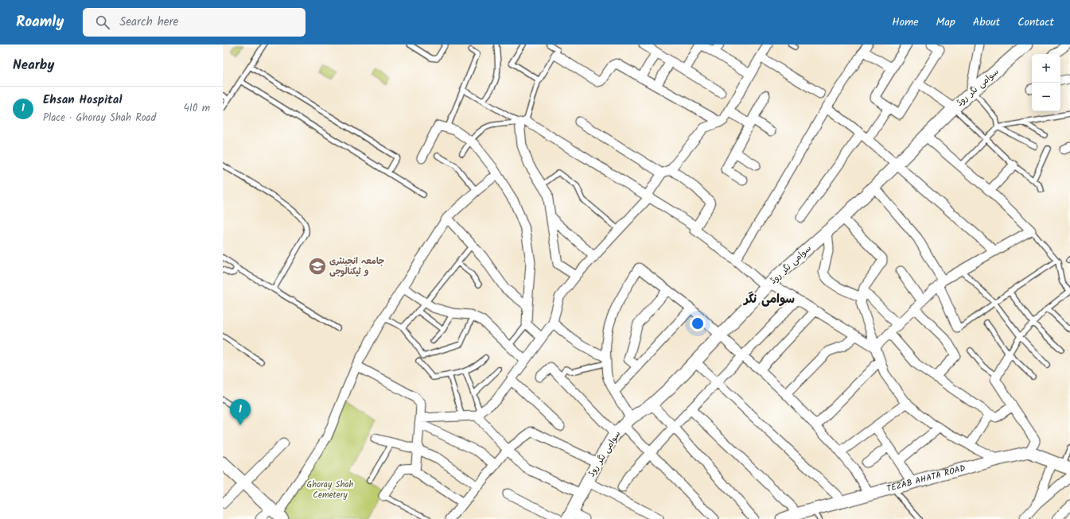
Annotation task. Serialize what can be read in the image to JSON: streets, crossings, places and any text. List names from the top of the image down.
{
  "streets": {
    "street": ["سوامی نگر روڈ", "TEZAB AHATA ROAD"]
  },
  "districts": ["سوامی نگر"],
  "parks": ["Ghoray Shah Cemetery"],
  "places": {
    "school or university": ["جامعہ انجینئری و ٹیکنالوجی"]
  },
  "page": {
    "header": "Roamly",
    "search": "Search here",
    "nav": [
      "Home",
      "Map",
      "About",
      "Contact"
    ],
    "heading": "Nearby",
    "map_buttons": ["+", "−"],
    "list": [
      {
        "mark": "1",
        "name": "Ehsan Hospital",
        "note": "Place · Ghoray Shah Road",
        "value": "410 m"
      }
    ],
    "pins": "1"
  }
}
